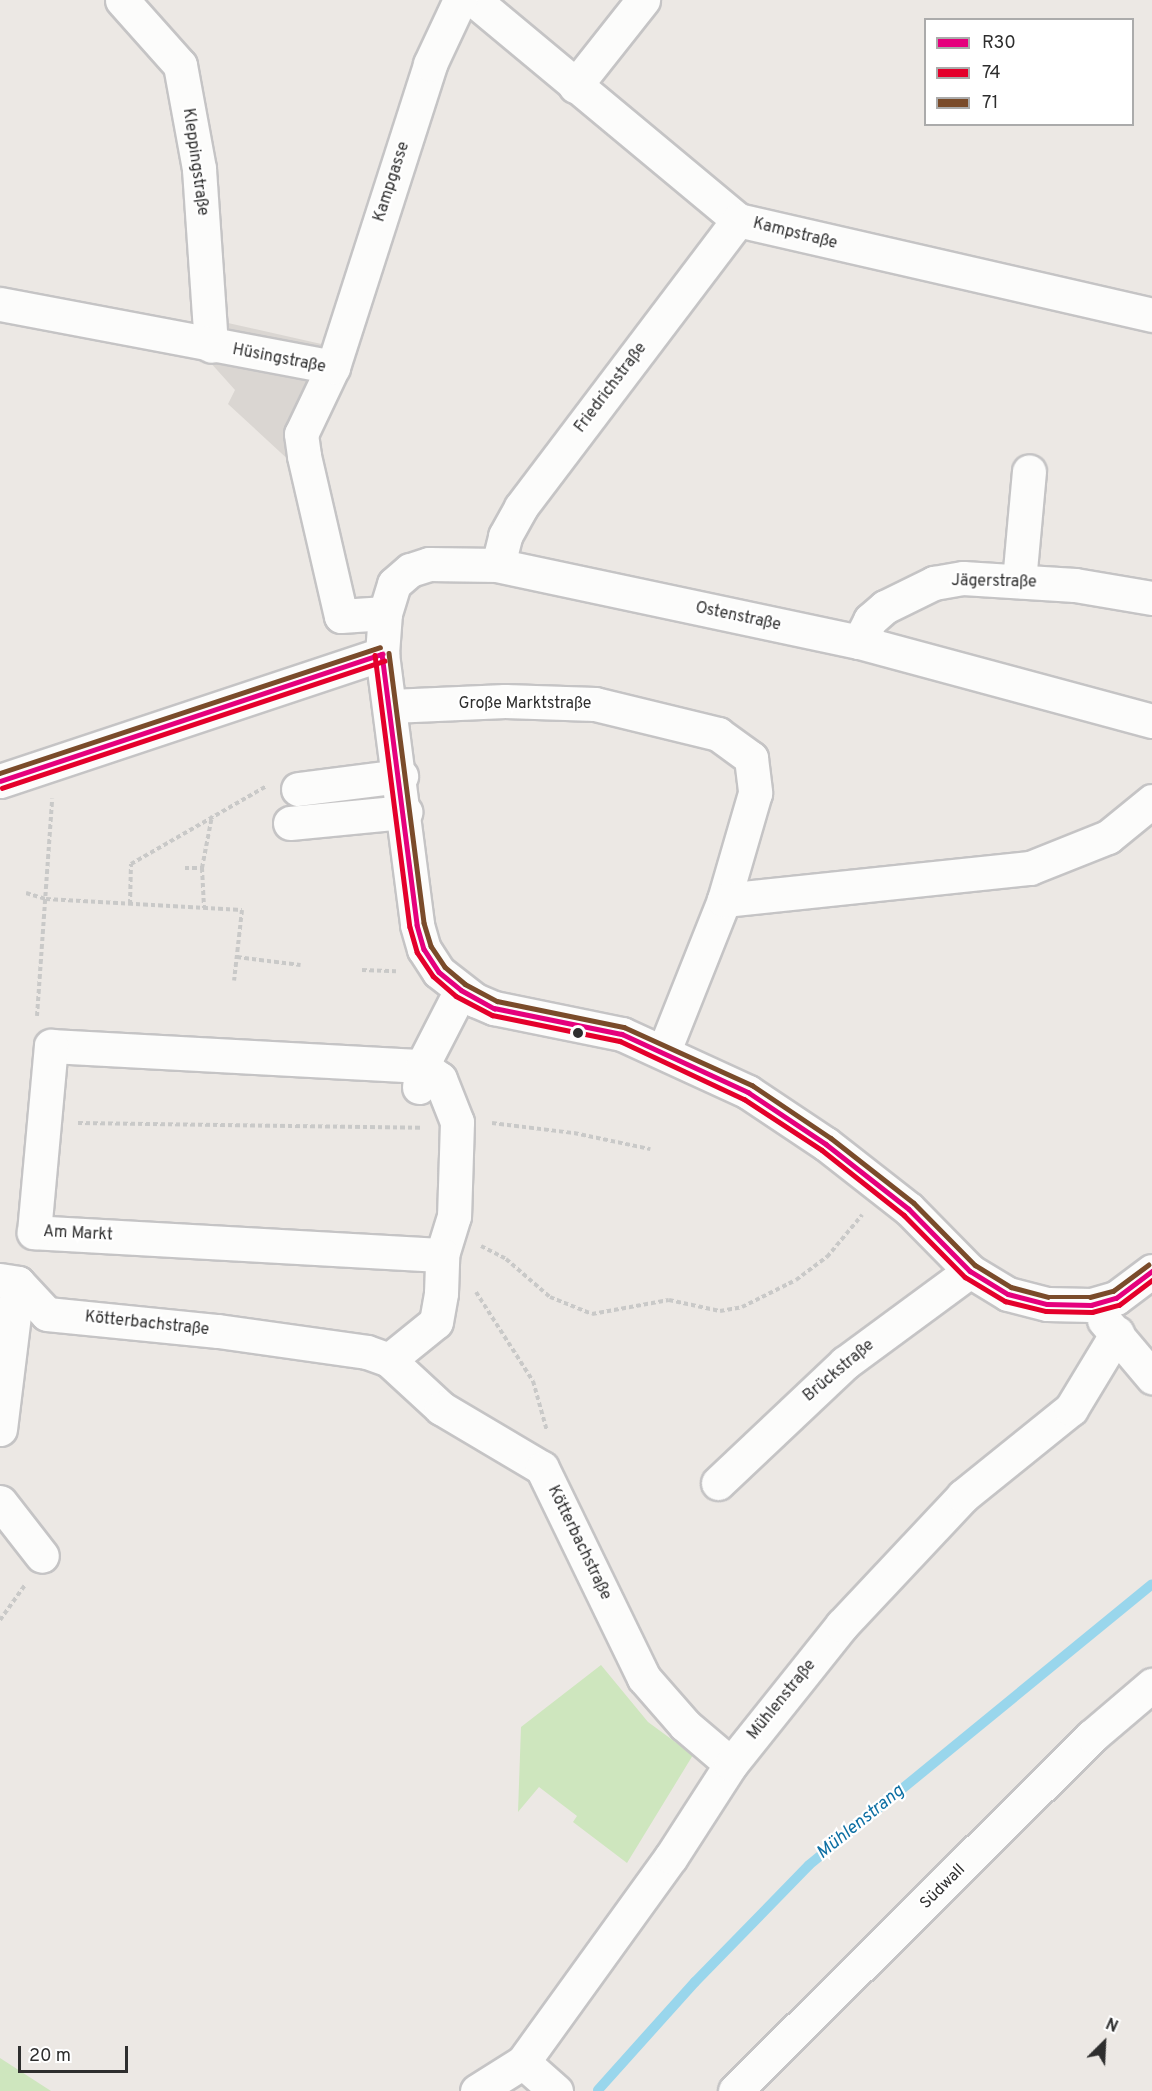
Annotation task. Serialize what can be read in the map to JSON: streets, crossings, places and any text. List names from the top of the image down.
{
  "streets": {
    "street": [
      "Kleppingstraße",
      "Kampgasse",
      "Kampstraße",
      "Hüsingstraße",
      "Friedrichstraße",
      "Jägerstraße",
      "Ostenstraße",
      "Große Marktstraße",
      "Am Markt",
      "Kötterbachstraße",
      "Brückstraße",
      "Mühlenstraße",
      "Südwall"
    ]
  },
  "crossings": [
    ["Kleppingstraße", "Hüsingstraße"],
    ["Kampgasse", "Hüsingstraße"],
    ["Kampstraße", "Friedrichstraße"],
    ["Hüsingstraße", "Ostenstraße"],
    ["Friedrichstraße", "Ostenstraße"],
    ["Jägerstraße", "Ostenstraße"],
    ["Kötterbachstraße", "Mühlenstraße"]
  ],
  "water": ["Mühlenstrang"],
  "lines": ["transit line 71", "transit line R30", "transit line 74"],
  "legend": ["R30", "74", "71"],
  "scale_bar": "20 m",
  "north": "top right"
}
